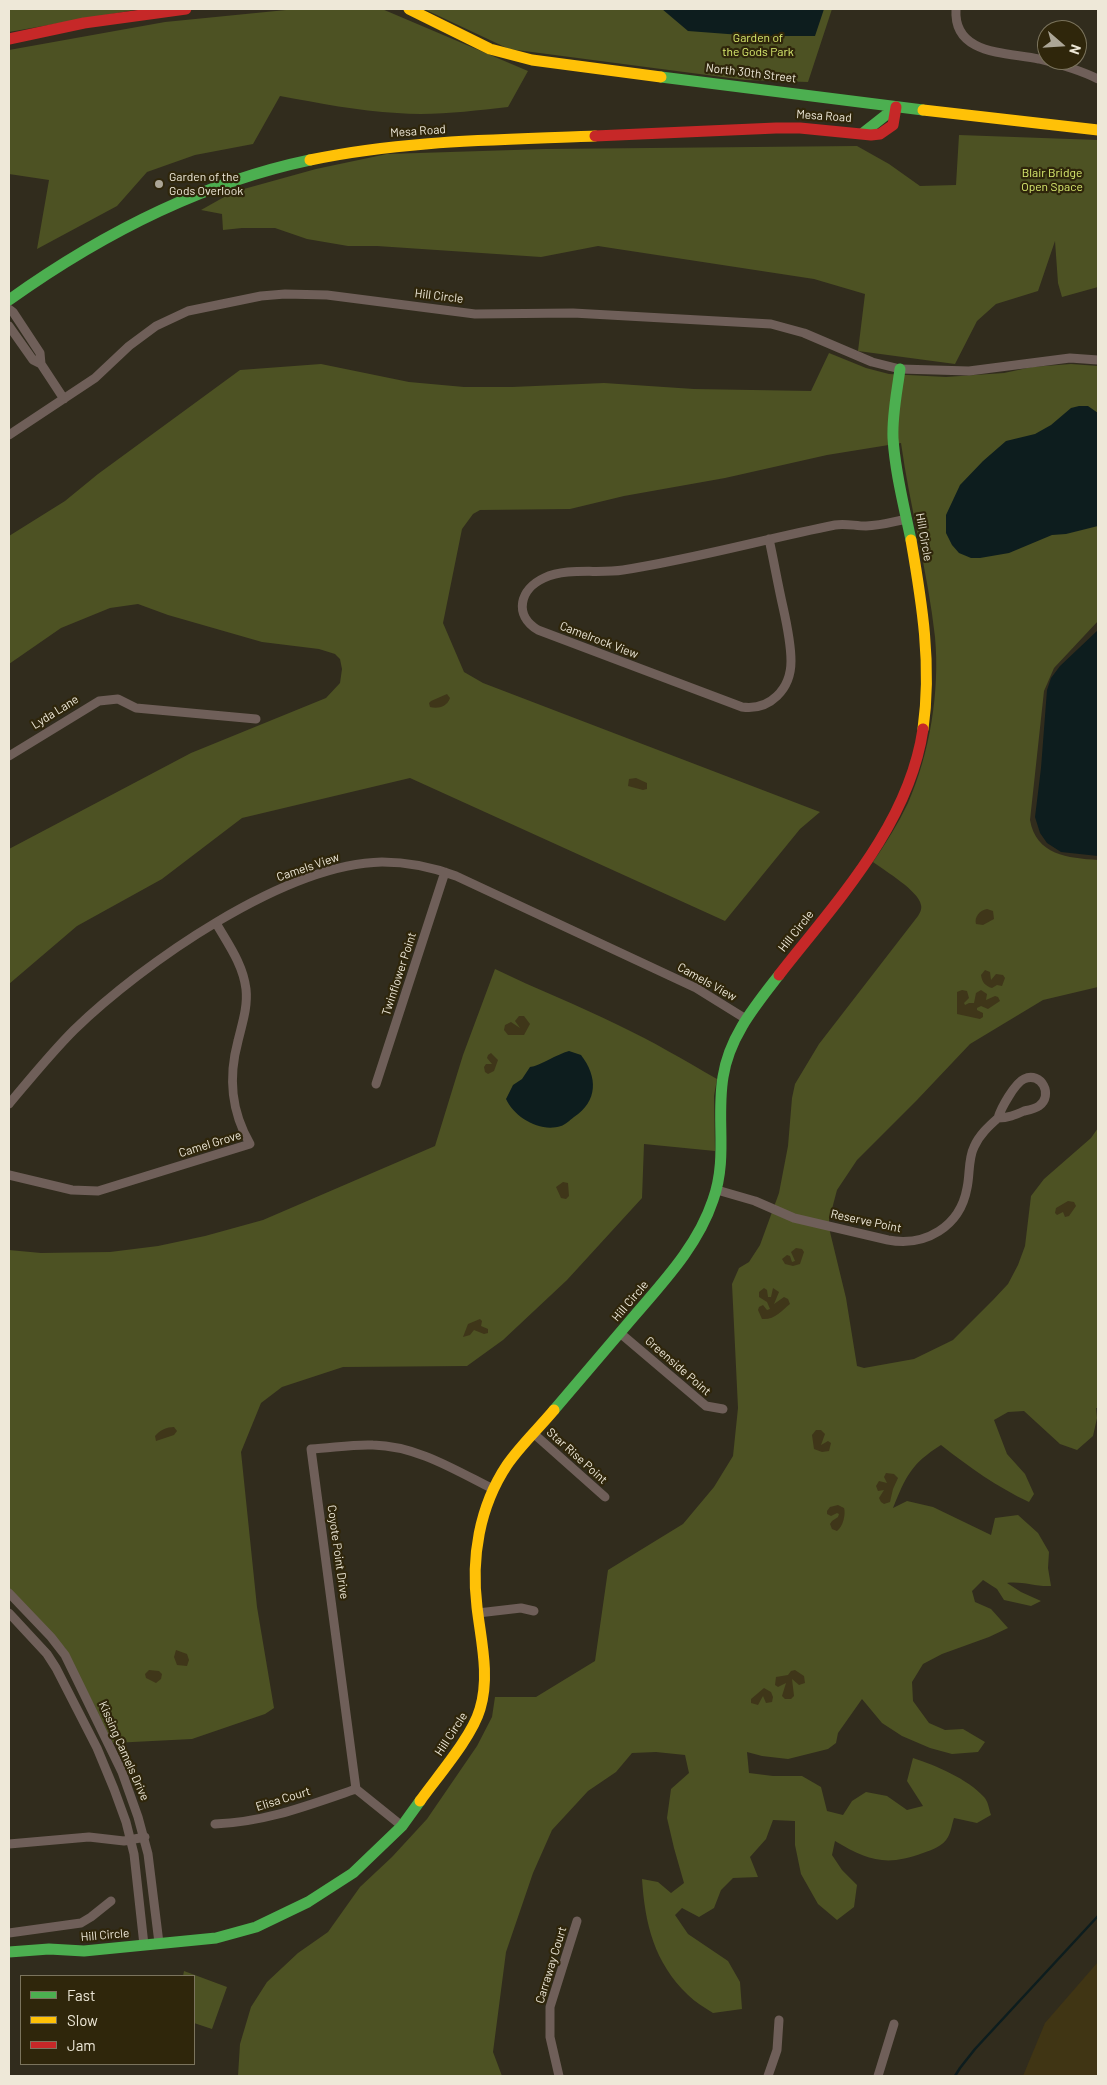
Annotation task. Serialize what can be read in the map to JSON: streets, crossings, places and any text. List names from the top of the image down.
{
  "streets": {
    "street": [
      "North 30th Street",
      "Mesa Road",
      "Hill Circle",
      "Camelrock View",
      "Lyda Lane",
      "Camels View",
      "Twinflower Point",
      "Camel Grove",
      "Reserve Point",
      "Greenside Point",
      "Star Rise Point",
      "Coyote Point Drive",
      "Kissing Camels Drive",
      "Elisa Court",
      "Carraway Court"
    ]
  },
  "crossings": [
    ["North 30th Street", "Mesa Road"],
    ["Hill Circle", "Camelrock View"],
    ["Hill Circle", "Camels View"],
    ["Hill Circle", "Reserve Point"],
    ["Hill Circle", "Greenside Point"],
    ["Hill Circle", "Star Rise Point"],
    ["Hill Circle", "Coyote Point Drive"],
    ["Hill Circle", "Kissing Camels Drive"],
    ["Camels View", "Twinflower Point"],
    ["Camels View", "Camel Grove"],
    ["Coyote Point Drive", "Elisa Court"]
  ],
  "parks": ["Garden of the Gods Park", "Blair Bridge Open Space"],
  "places": ["Garden of the Gods Overlook"],
  "legend": ["Fast", "Slow", "Jam"],
  "north": "right"
}
